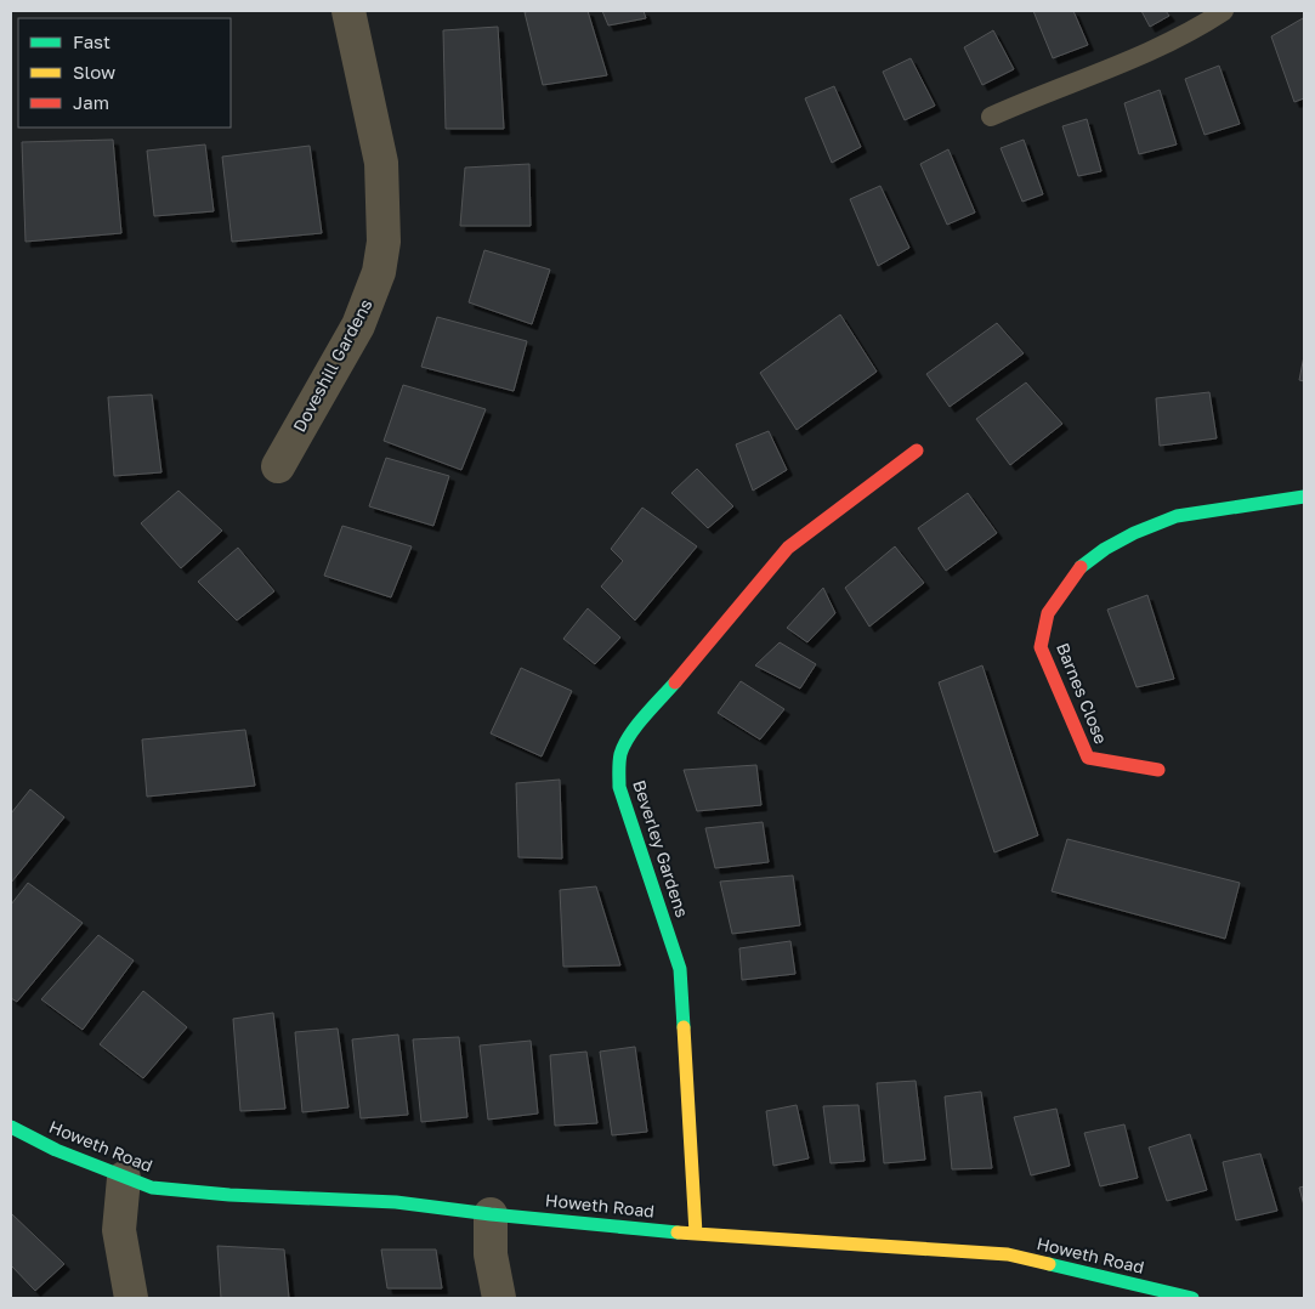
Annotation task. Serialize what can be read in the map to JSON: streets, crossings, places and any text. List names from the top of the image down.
{
  "streets": {
    "street": [
      "Doveshill Gardens",
      "Barnes Close",
      "Beverley Gardens",
      "Howeth Road"
    ]
  },
  "crossings": [
    ["Beverley Gardens", "Howeth Road"]
  ],
  "legend": ["Fast", "Slow", "Jam"]
}
